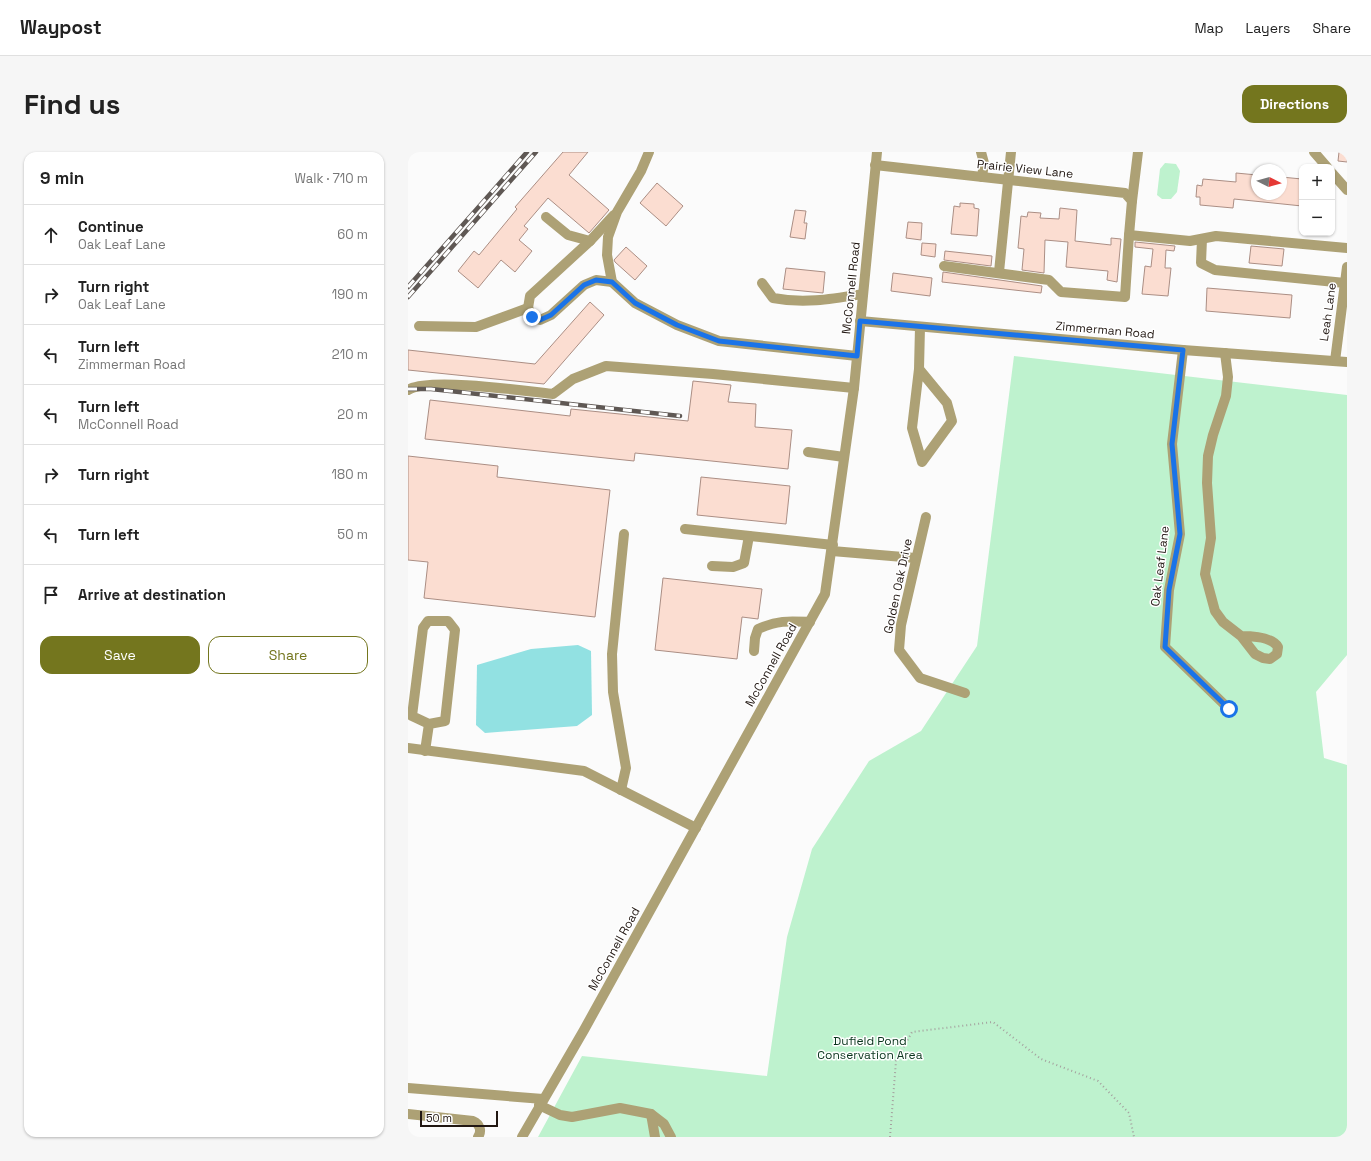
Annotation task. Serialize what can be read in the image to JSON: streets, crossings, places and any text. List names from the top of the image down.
{
  "streets": {
    "street": [
      "Prairie View Lane",
      "McConnell Road",
      "Leah Lane",
      "Zimmerman Road",
      "Oak Leaf Lane",
      "Golden Oak Drive"
    ]
  },
  "crossings": [
    ["Prairie View Lane", "McConnell Road"],
    ["McConnell Road", "Zimmerman Road"],
    ["Leah Lane", "Zimmerman Road"],
    ["Zimmerman Road", "Oak Leaf Lane"]
  ],
  "parks": ["Dufield Pond Conservation Area"],
  "scale_bar": "50 m",
  "north": "right",
  "page": {
    "header": "Waypost",
    "nav": ["Map", "Layers", "Share"],
    "buttons": [
      "Directions",
      ["Save", "Share"]
    ],
    "title": "Find us",
    "heading": ["9 min", "Walk · 710 m"],
    "map_buttons": ["+", "−"],
    "list": [
      ["Continue", "Oak Leaf Lane", "60 m"],
      ["Turn right", "Oak Leaf Lane", "190 m"],
      ["Turn left", "Zimmerman Road", "210 m"],
      ["Turn left", "McConnell Road", "20 m"],
      ["Turn right", "180 m"],
      ["Turn left", "50 m"],
      "Arrive at destination"
    ],
    "scale": "50 m"
  }
}
